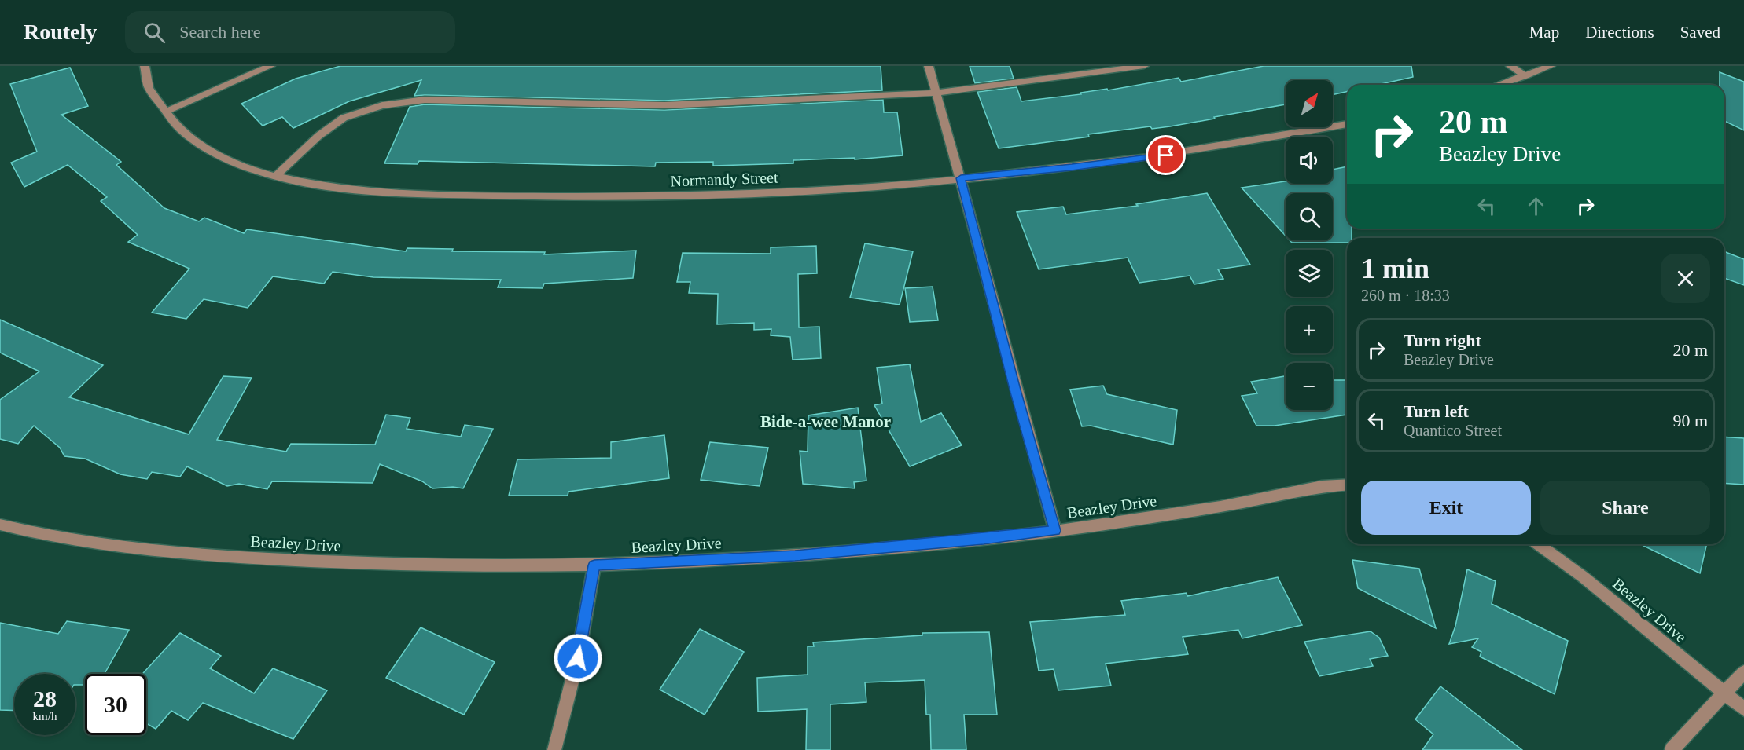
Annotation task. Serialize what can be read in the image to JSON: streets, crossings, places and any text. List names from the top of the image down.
{
  "streets": {
    "street": ["Normandy Street", "Beazley Drive"]
  },
  "districts": ["Bide-a-wee Manor"],
  "north": "top right",
  "page": {
    "header": "Routely",
    "search": "Search here",
    "nav": ["Map", "Directions", "Saved"],
    "map_buttons": ["+", "−"],
    "turn": ["20 m", "Beazley Drive"],
    "heading": ["1 min", "260 m · 18:33"],
    "list": [
      {
        "name": "Turn right",
        "note": "Beazley Drive",
        "value": "20 m"
      },
      {
        "name": "Turn left",
        "note": "Quantico Street",
        "value": "90 m"
      }
    ],
    "buttons": ["Exit", "Share"],
    "speed": "28 km/h",
    "limit": "30"
  }
}
